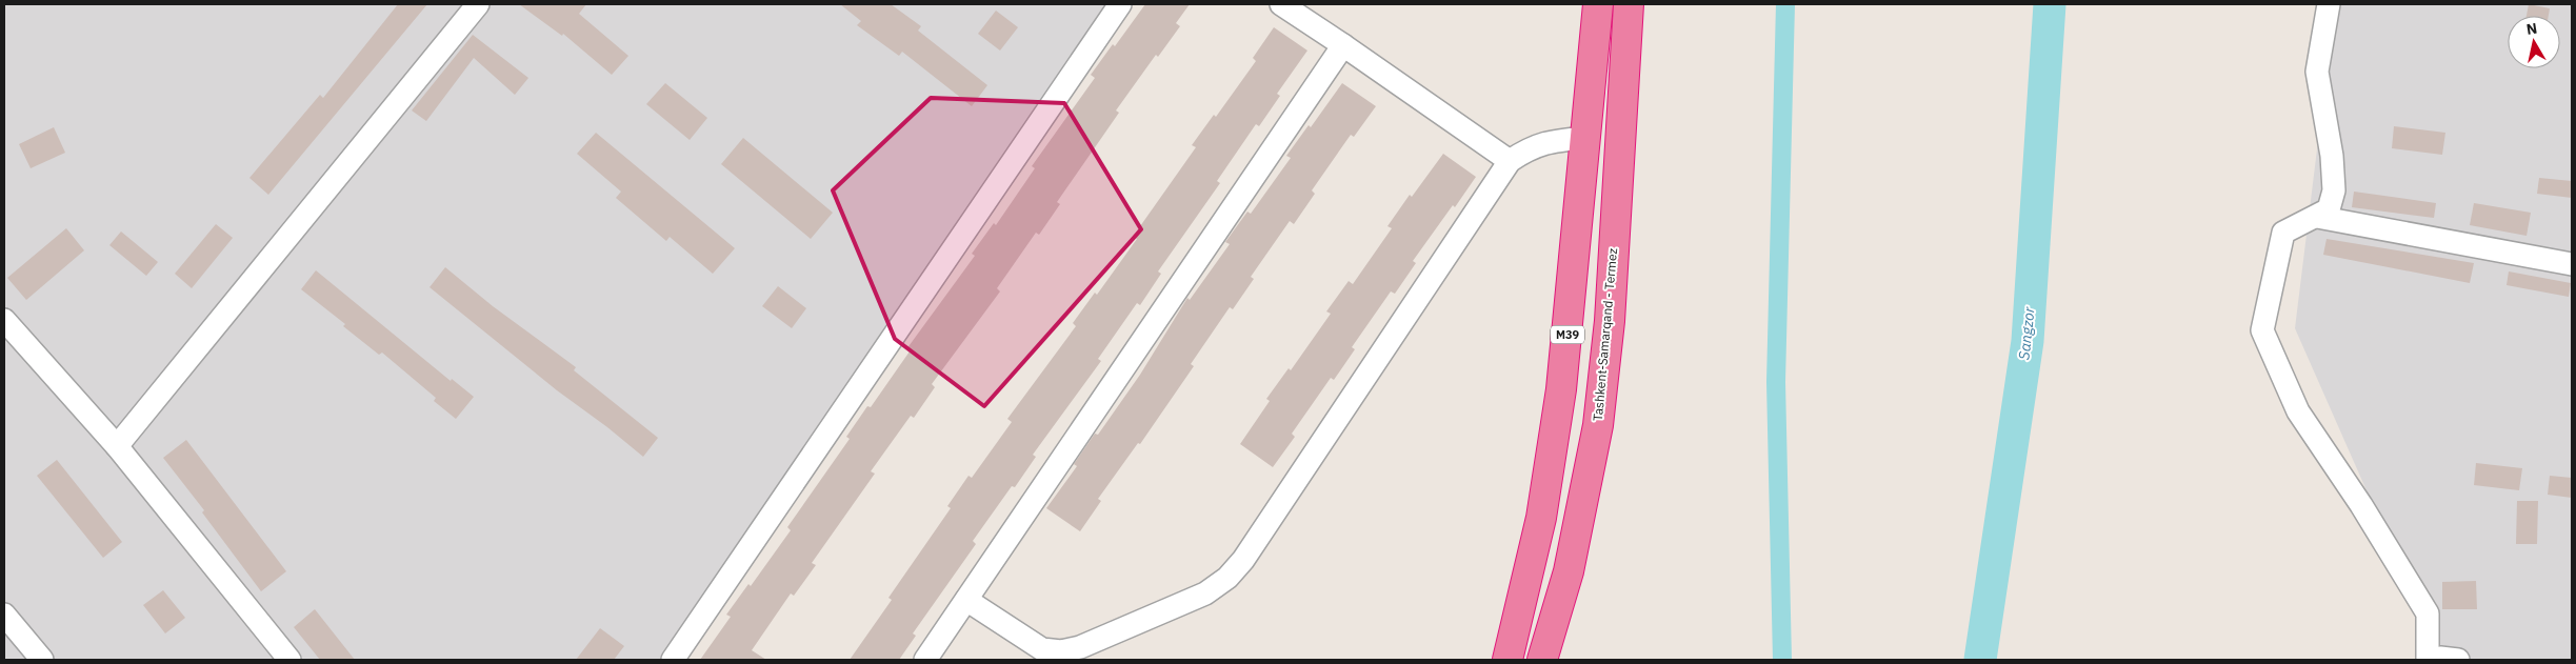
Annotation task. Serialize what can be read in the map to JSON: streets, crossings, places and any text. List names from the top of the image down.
{
  "streets": {
    "highway": ["M39", "Tashkent-Samarqand - Termez"]
  },
  "water": ["Sangzor"],
  "north": "top"
}
